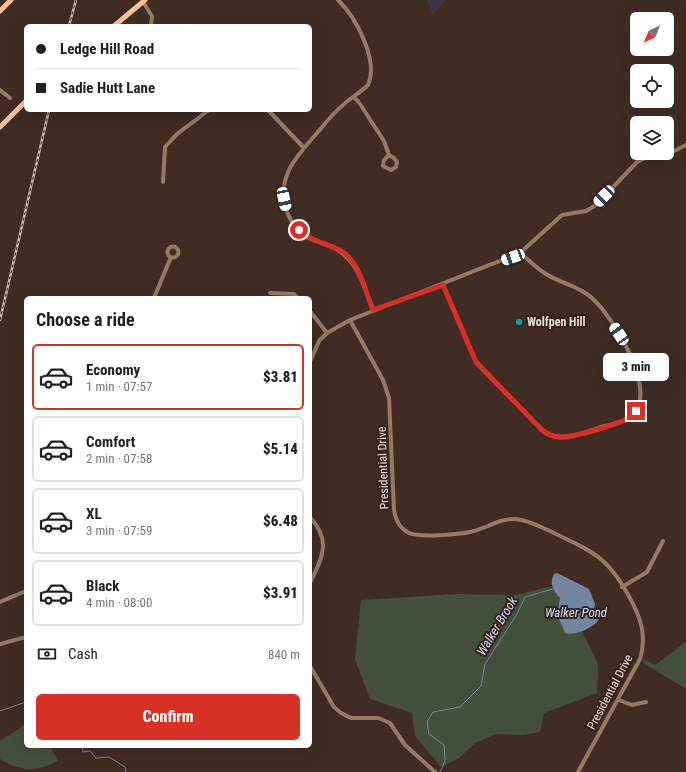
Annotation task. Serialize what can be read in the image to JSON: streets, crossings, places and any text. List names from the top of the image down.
{
  "streets": {
    "street": ["Presidential Drive"]
  },
  "water": ["Walker Pond", "Walker Brook"],
  "places": ["Wolfpen Hill"],
  "north": "bottom left",
  "page": {
    "banner": ["Ledge Hill Road", "Sadie Hutt Lane"],
    "heading": "Choose a ride",
    "list": [
      {
        "name": "Economy",
        "note": "1 min · 07:57",
        "value": "$3.81"
      },
      {
        "name": "Comfort",
        "note": "2 min · 07:58",
        "value": "$5.14"
      },
      {
        "name": "XL",
        "note": "3 min · 07:59",
        "value": "$6.48"
      },
      {
        "name": "Black",
        "note": "4 min · 08:00",
        "value": "$3.91"
      }
    ],
    "bubble": "3 min",
    "pay": ["Cash", "840 m"],
    "buttons": "Confirm"
  }
}
